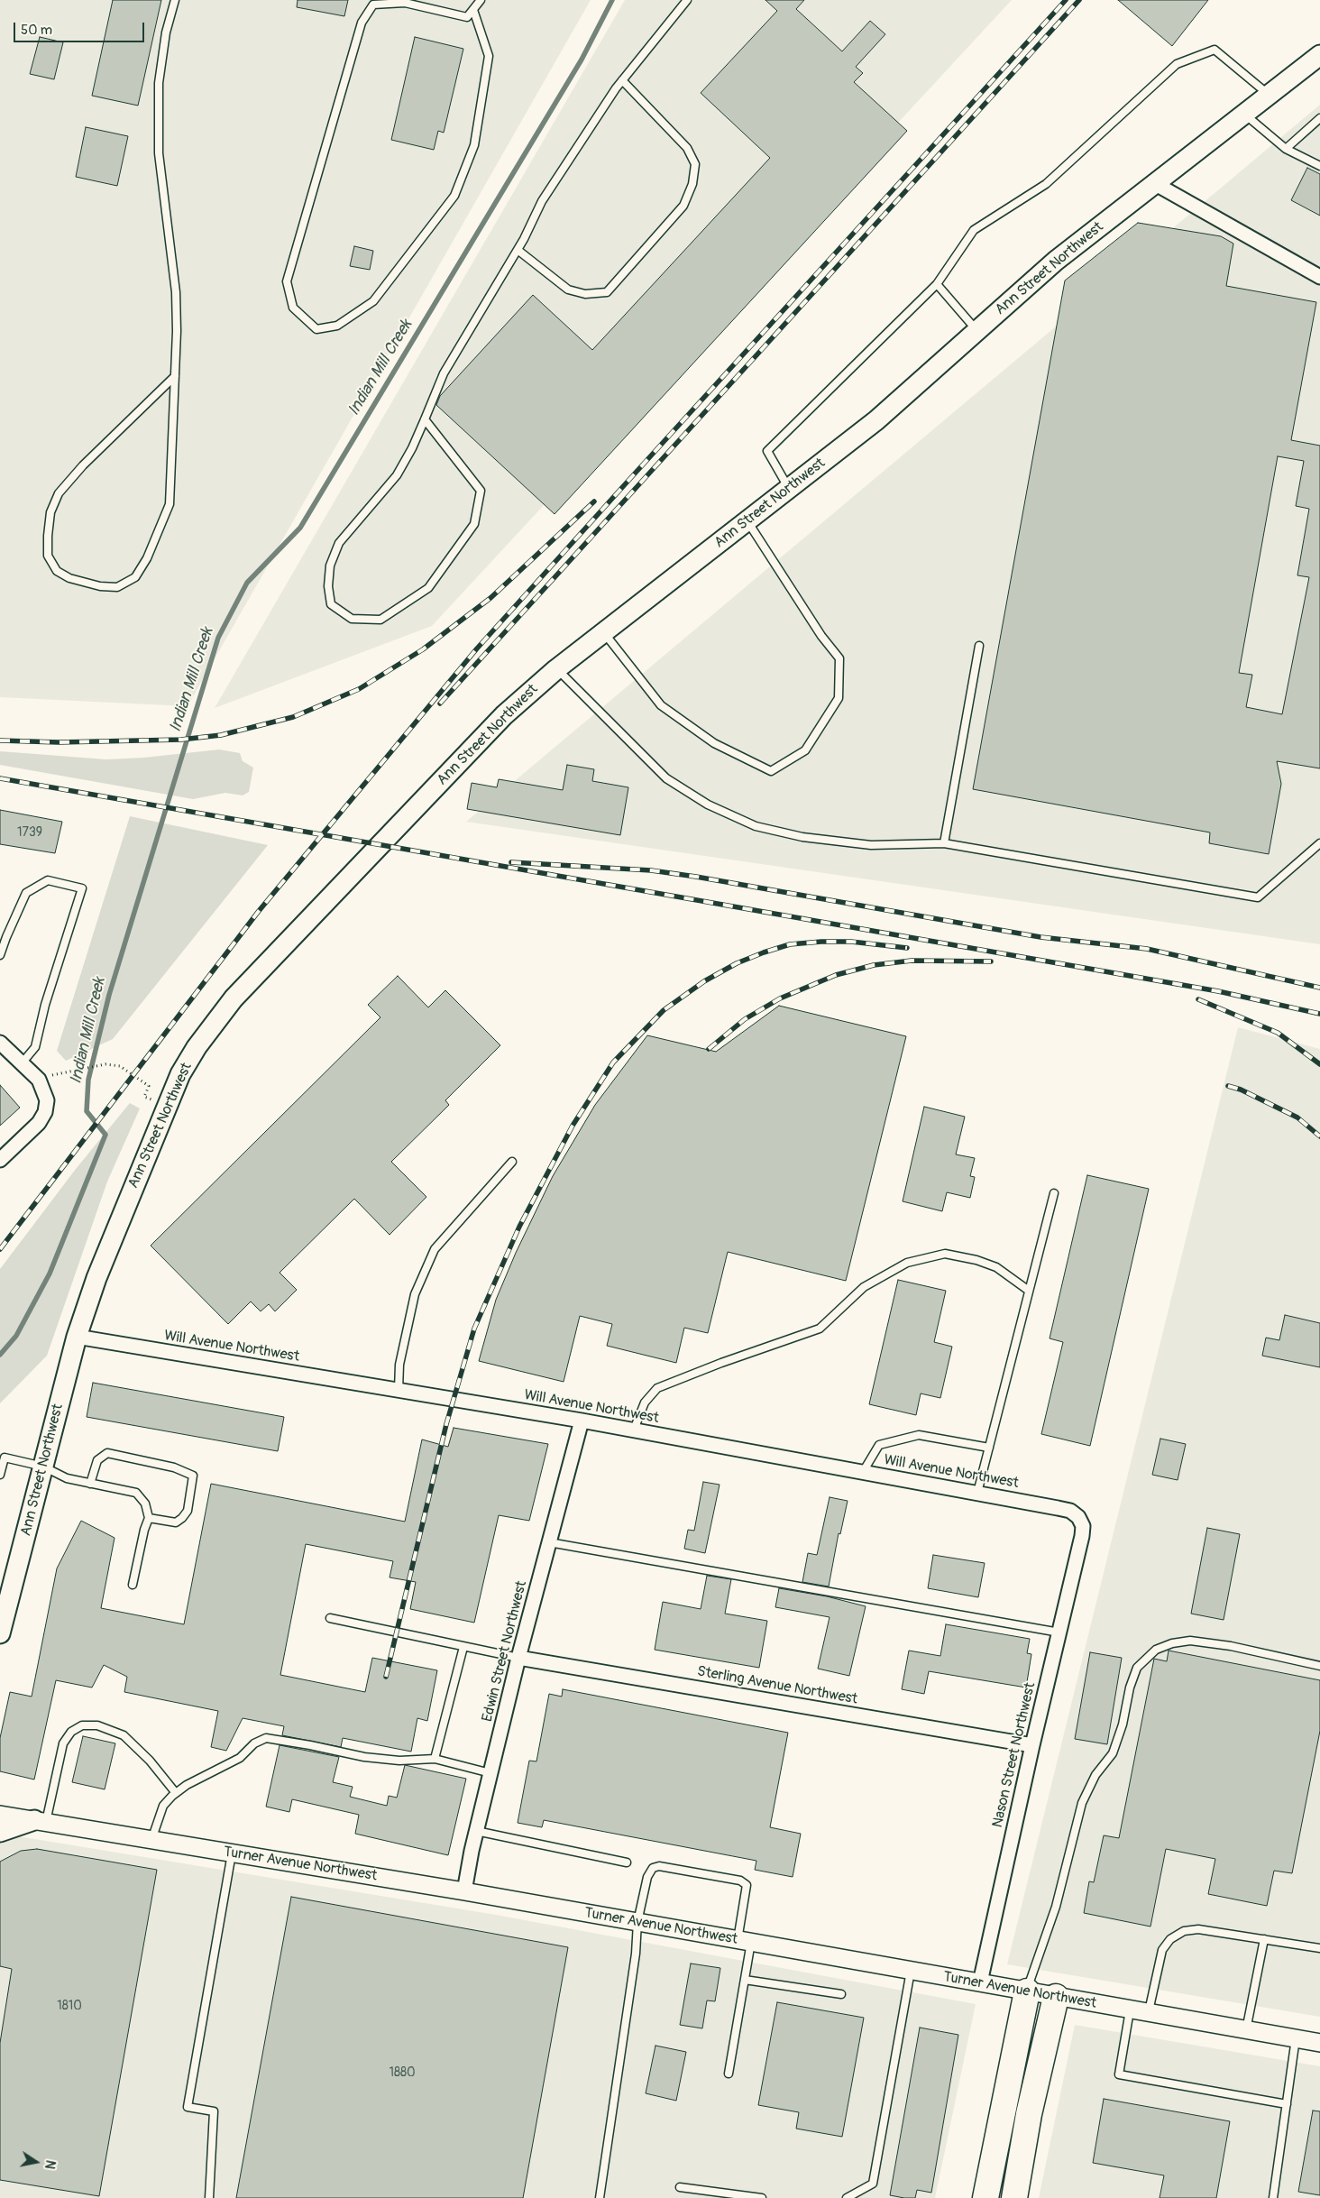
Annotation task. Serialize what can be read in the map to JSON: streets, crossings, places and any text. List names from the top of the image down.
{
  "streets": {
    "main road": ["Ann Street Northwest"],
    "street": [
      "Will Avenue Northwest",
      "Edwin Street Northwest",
      "Sterling Avenue Northwest",
      "Nason Street Northwest",
      "Turner Avenue Northwest"
    ]
  },
  "crossings": [
    ["Ann Street Northwest", "Will Avenue Northwest"],
    ["Will Avenue Northwest", "Edwin Street Northwest"],
    ["Will Avenue Northwest", "Nason Street Northwest"],
    ["Edwin Street Northwest", "Sterling Avenue Northwest"],
    ["Edwin Street Northwest", "Turner Avenue Northwest"],
    ["Sterling Avenue Northwest", "Nason Street Northwest"],
    ["Nason Street Northwest", "Turner Avenue Northwest"]
  ],
  "water": ["Indian Mill Creek"],
  "house_numbers": ["1739", "1810", "1880"],
  "scale_bar": "50 m",
  "north": "right"
}
